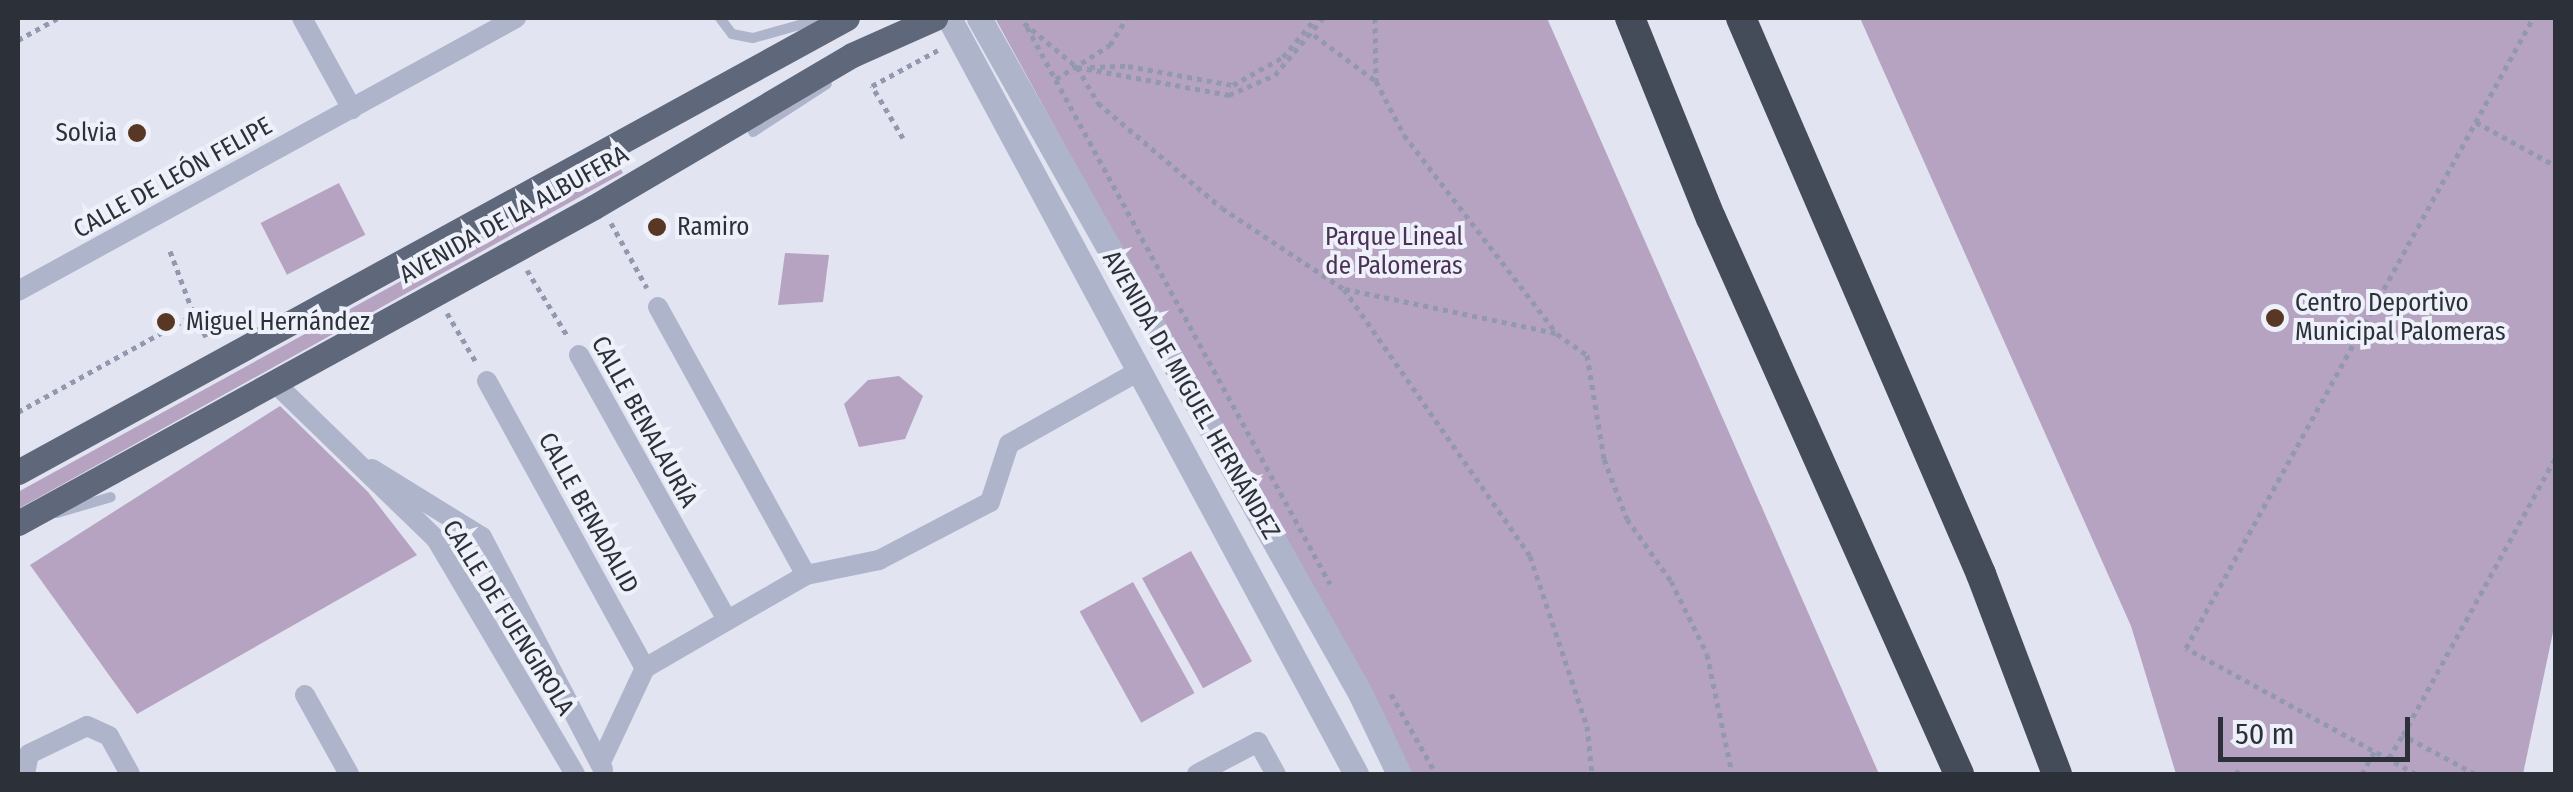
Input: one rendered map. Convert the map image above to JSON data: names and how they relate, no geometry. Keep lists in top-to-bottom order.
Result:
{
  "streets": {
    "main road": ["AVENIDA DE LA ALBUFERA"],
    "street": [
      "CALLE DE LEÓN FELIPE",
      "AVENIDA DE MIGUEL HERNÁNDEZ",
      "CALLE BENALAURÍA",
      "CALLE BENADALID",
      "CALLE DE FUENGIROLA"
    ]
  },
  "crossings": [
    ["AVENIDA DE LA ALBUFERA", "CALLE BENALAURÍA"],
    ["AVENIDA DE LA ALBUFERA", "CALLE DE FUENGIROLA"]
  ],
  "parks": ["Parque Lineal de Palomeras"],
  "places": [
    "Solvia",
    "Ramiro",
    "Centro Deportivo Municipal Palomeras",
    "Miguel Hernández"
  ],
  "scale_bar": "50 m"
}
